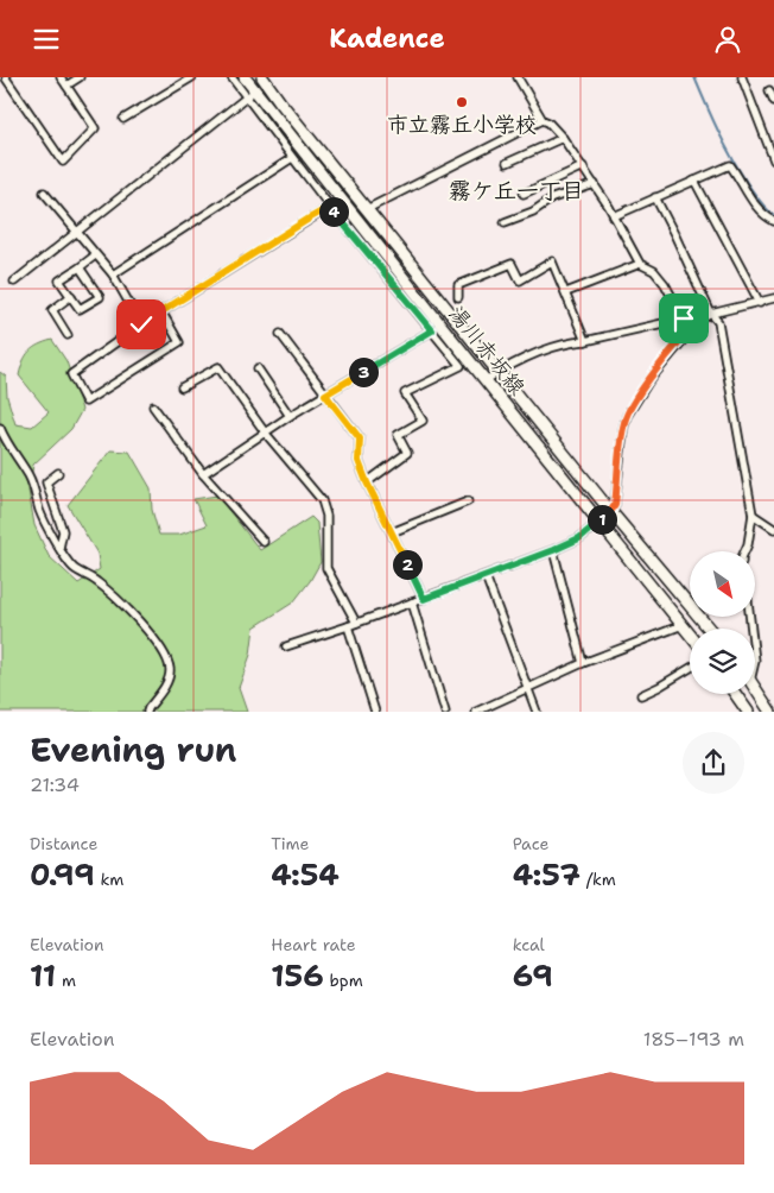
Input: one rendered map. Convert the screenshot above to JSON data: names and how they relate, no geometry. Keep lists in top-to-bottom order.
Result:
{
  "streets": {
    "main road": ["湯川赤坂線"]
  },
  "districts": ["霧ケ丘一丁目"],
  "places": ["市立霧丘小学校"],
  "north": "bottom right",
  "page": {
    "header": "Kadence",
    "pins": [
      "4",
      "3",
      "1",
      "2"
    ],
    "heading": ["Evening run", "21:34"],
    "stats": [
      ["Distance", "0.99 km"],
      ["Time", "4:54"],
      ["Pace", "4:57 /km"],
      ["Elevation", "11 m"],
      ["Heart rate", "156 bpm"],
      ["kcal", "69"]
    ],
    "chart": ["Elevation", "185–193 m"]
  }
}
